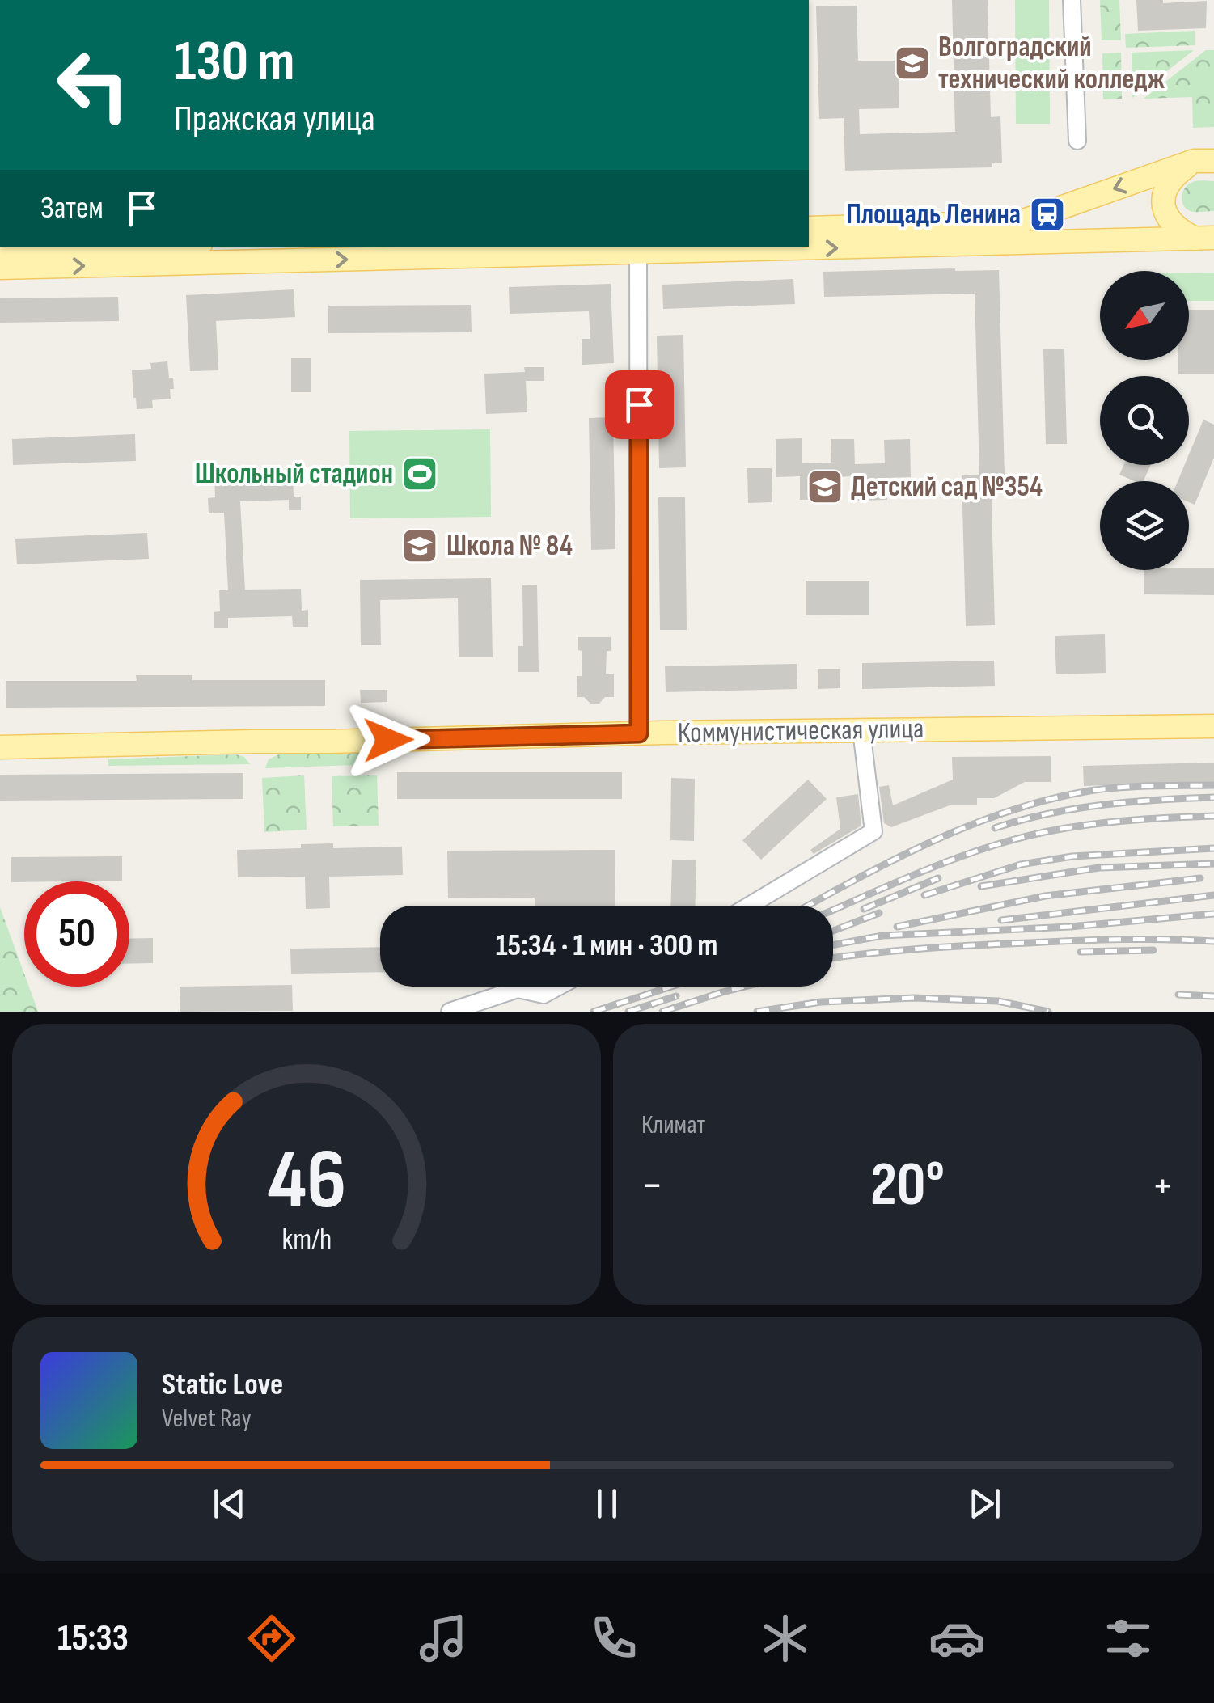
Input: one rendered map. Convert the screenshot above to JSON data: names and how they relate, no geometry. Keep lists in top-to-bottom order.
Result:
{
  "streets": {
    "main road": ["Коммунистическая улица"]
  },
  "places": {
    "school or university": ["Волгоградский технический колледж", "Детский сад №354", "Школа № 84"],
    "station": ["Площадь Ленина"],
    "sports": ["Школьный стадион"]
  },
  "north": "bottom left",
  "page": {
    "turn": ["130 m", "Пражская улица"],
    "then": "Затем",
    "limit": "50",
    "trip": "15:34 · 1 мин · 300 m",
    "tile": "Климат",
    "heat": ["−", "20°", "+"],
    "song": ["Static Love", "Velvet Ray"],
    "tabs": "15:33",
    "gauge": ["46", "km/h"]
  }
}
